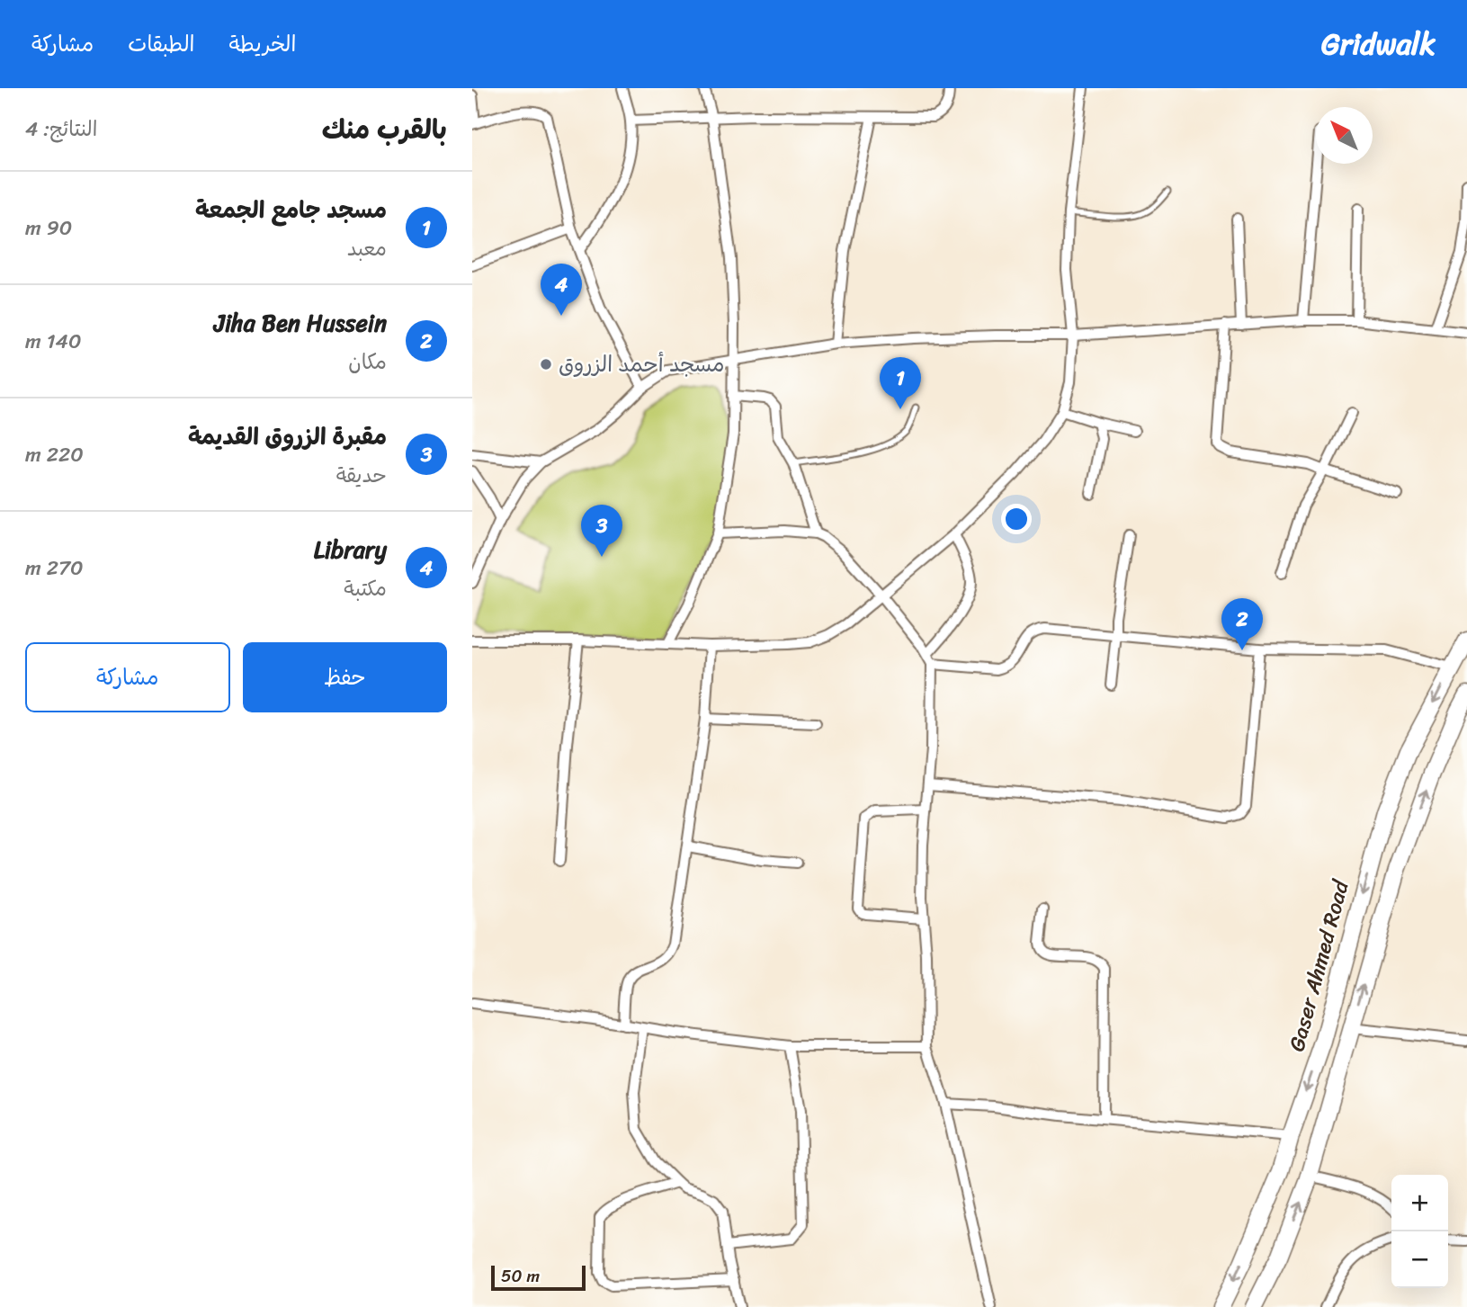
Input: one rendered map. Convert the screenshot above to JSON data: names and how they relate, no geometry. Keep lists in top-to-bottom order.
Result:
{
  "streets": {
    "main road": ["Gaser Ahmed Road"]
  },
  "places": ["مسجد أحمد الزروق"],
  "scale_bar": "50 m",
  "north": "top left",
  "page": {
    "header": "Gridwalk",
    "nav": ["الخريطة", "الطبقات", "مشاركة"],
    "heading": ["بالقرب منك", "النتائج: 4"],
    "list": [
      {
        "mark": "1",
        "name": "مسجد جامع الجمعة",
        "note": "معبد",
        "value": "90 m"
      },
      {
        "mark": "2",
        "name": "Jiha Ben Hussein",
        "note": "مكان",
        "value": "140 m"
      },
      {
        "mark": "3",
        "name": "مقبرة الزروق القديمة",
        "note": "حديقة",
        "value": "220 m"
      },
      {
        "mark": "4",
        "name": "Library",
        "note": "مكتبة",
        "value": "270 m"
      }
    ],
    "pins": [
      "4",
      "1",
      "3",
      "2"
    ],
    "buttons": ["حفظ", "مشاركة"],
    "map_buttons": ["+", "−"],
    "scale": "50 m"
  }
}
